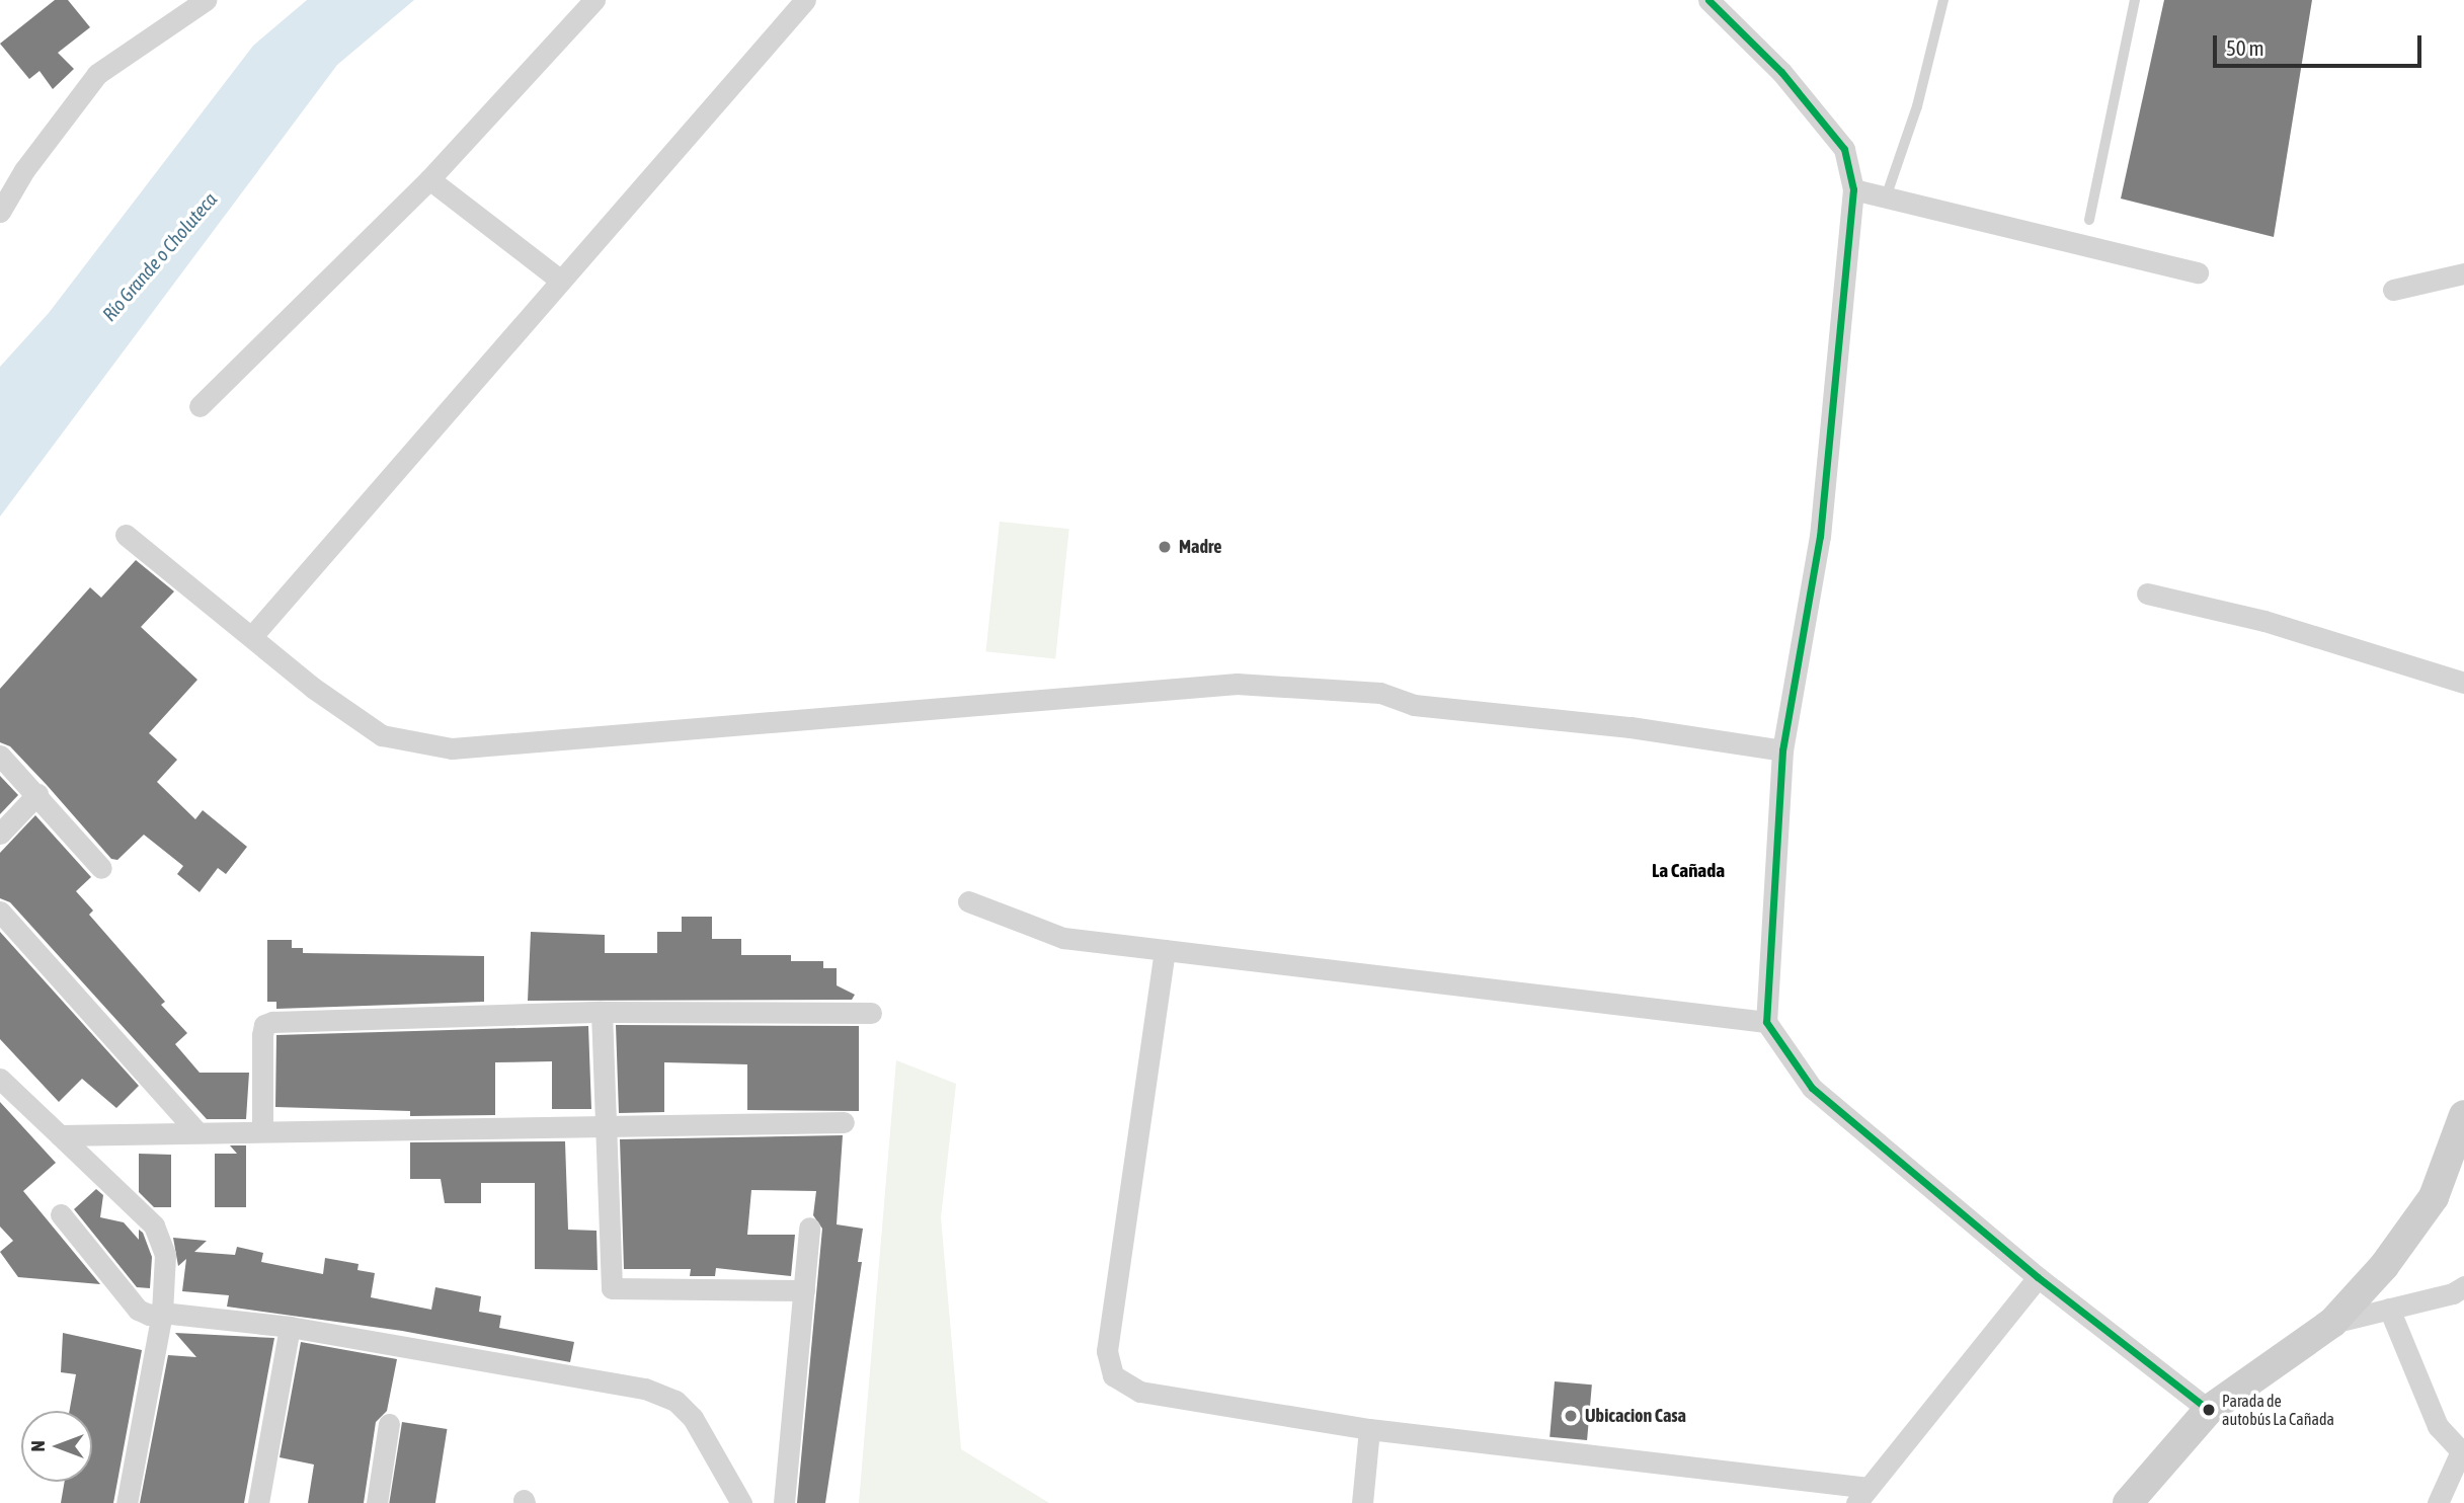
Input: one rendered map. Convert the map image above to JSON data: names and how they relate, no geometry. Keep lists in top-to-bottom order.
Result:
{
  "districts": ["La Cañada"],
  "water": ["Río Grande o Choluteca"],
  "places": ["Madre", "Parada de autobús La Cañada", "Ubicacion Casa"],
  "scale_bar": "50 m",
  "north": "left"
}
